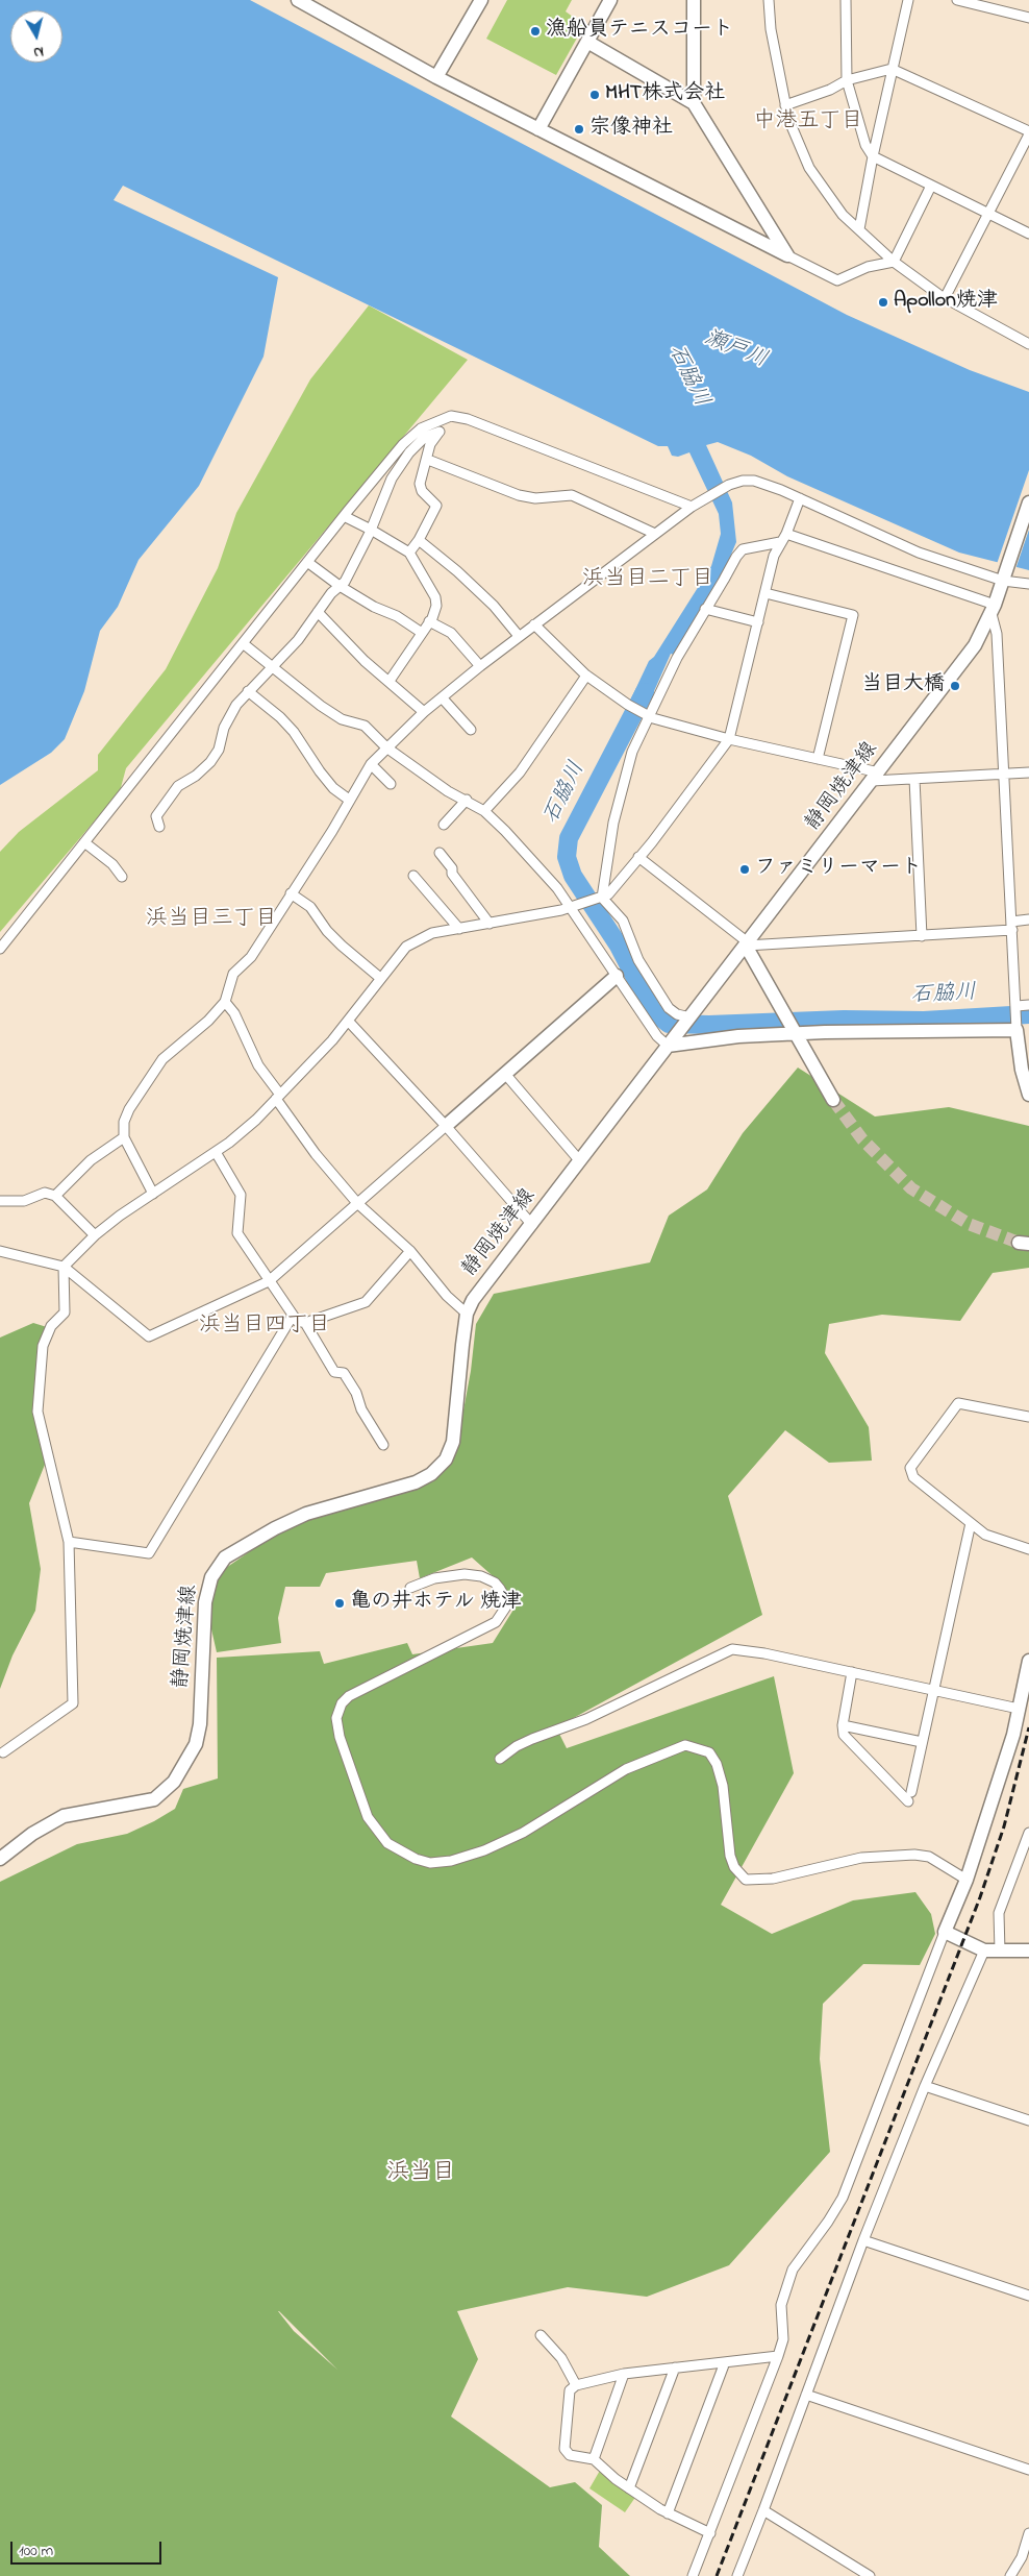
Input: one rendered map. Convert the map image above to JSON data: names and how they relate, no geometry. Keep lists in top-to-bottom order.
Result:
{
  "streets": {
    "street": ["静岡焼津線"]
  },
  "districts": [
    "中港五丁目",
    "浜当目二丁目",
    "浜当目三丁目",
    "浜当目四丁目",
    "浜当目"
  ],
  "water": ["瀬戸川", "石脇川"],
  "places": [
    "漁船員テニスコート",
    "MHT株式会社",
    "宗像神社",
    "Apollon焼津",
    "当目大橋",
    "ファミリーマート",
    "亀の井ホテル 焼津"
  ],
  "scale_bar": "100 m",
  "north": "bottom"
}
